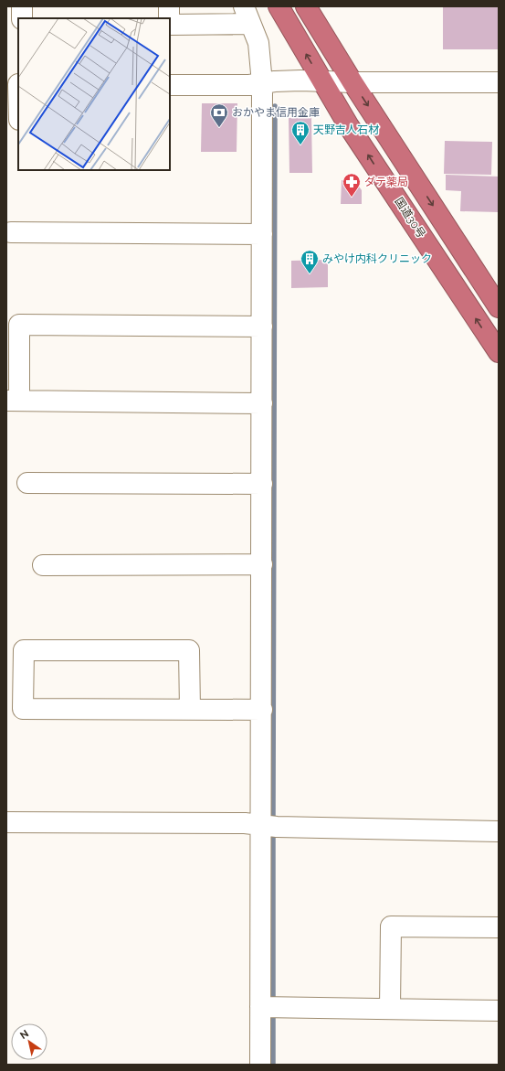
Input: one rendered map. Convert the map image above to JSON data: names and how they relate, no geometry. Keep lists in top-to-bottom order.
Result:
{
  "streets": {
    "highway": ["国道30号"]
  },
  "places": {
    "bank": ["おかやま信用金庫"],
    "building": ["天野吉人石材", "みやけ内科クリニック"],
    "pharmacy": ["ダテ薬局"]
  },
  "north": "top left"
}
